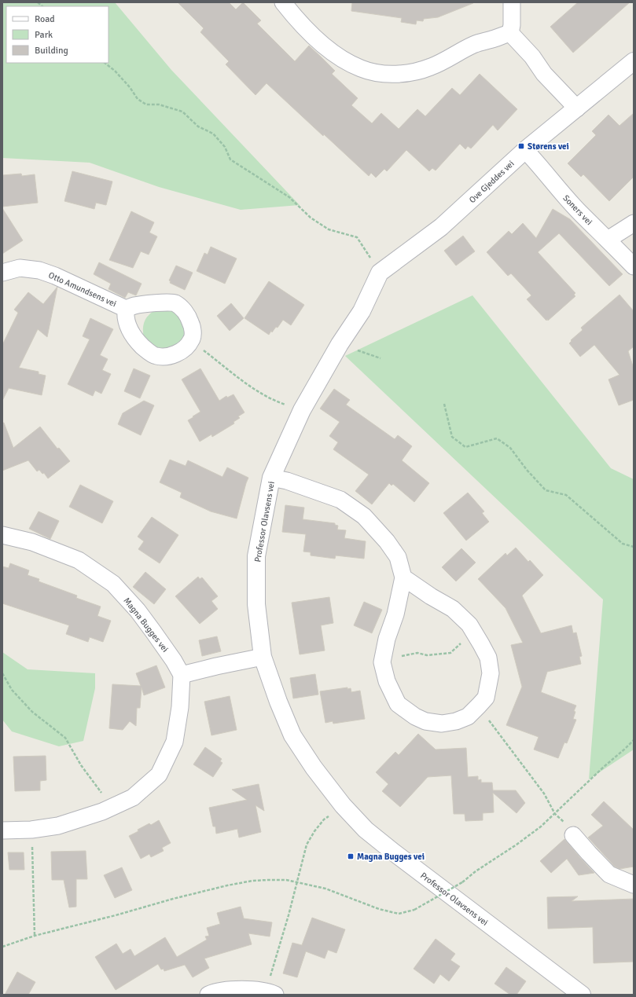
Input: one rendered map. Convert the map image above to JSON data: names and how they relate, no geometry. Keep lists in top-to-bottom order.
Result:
{
  "streets": {
    "street": [
      "Ove Gjeddes vei",
      "Soners vei",
      "Otto Amundsens vei",
      "Professor Olavsens vei",
      "Magna Bugges vei"
    ]
  },
  "crossings": [
    ["Ove Gjeddes vei", "Soners vei"],
    ["Ove Gjeddes vei", "Professor Olavsens vei"]
  ],
  "places": {
    "transit": ["Størens vei", "Magna Bugges vei"]
  },
  "legend": ["Road", "Park", "Building"]
}
